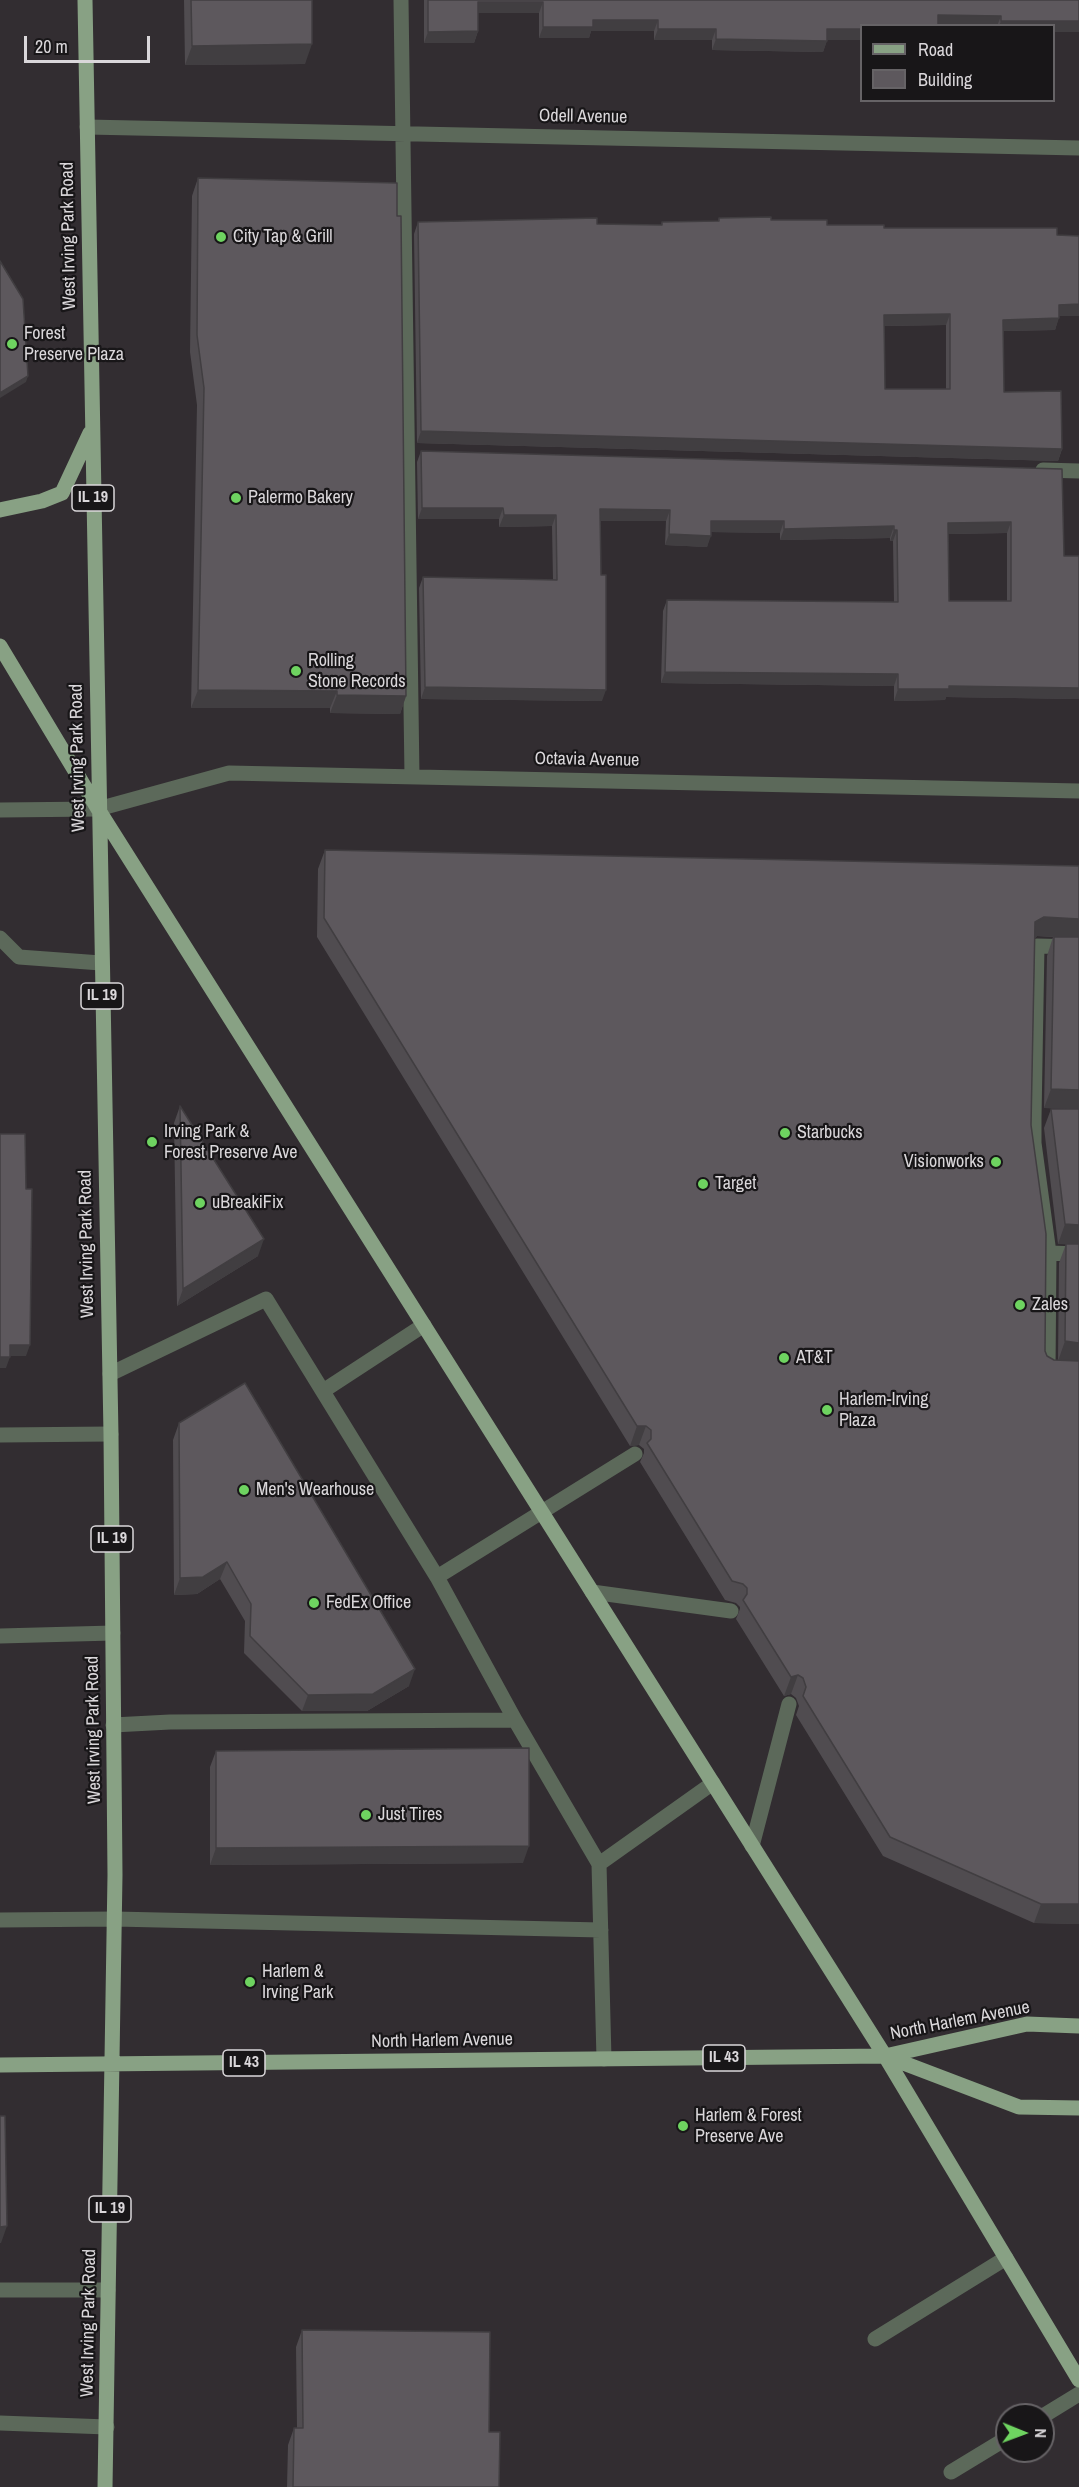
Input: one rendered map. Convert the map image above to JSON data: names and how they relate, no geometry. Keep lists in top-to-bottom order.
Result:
{
  "streets": {
    "main road": [
      "West Irving Park Road",
      "IL 19",
      "North Harlem Avenue",
      "IL 43"
    ],
    "street": ["Odell Avenue", "Octavia Avenue"]
  },
  "crossings": [
    ["Odell Avenue", "West Irving Park Road"],
    ["West Irving Park Road", "Octavia Avenue"],
    ["West Irving Park Road", "North Harlem Avenue"]
  ],
  "places": [
    "City Tap & Grill",
    "Forest Preserve Plaza",
    "Palermo Bakery",
    "Rolling Stone Records",
    "Starbucks",
    "Irving Park & Forest Preserve Ave",
    "Visionworks",
    "Target",
    "uBreakiFix",
    "Zales",
    "AT&T",
    "Harlem-Irving Plaza",
    "Men's Wearhouse",
    "FedEx Office",
    "Just Tires",
    "Harlem & Irving Park",
    "Harlem & Forest Preserve Ave"
  ],
  "legend": ["Road", "Building"],
  "scale_bar": "20 m",
  "north": "right"
}
